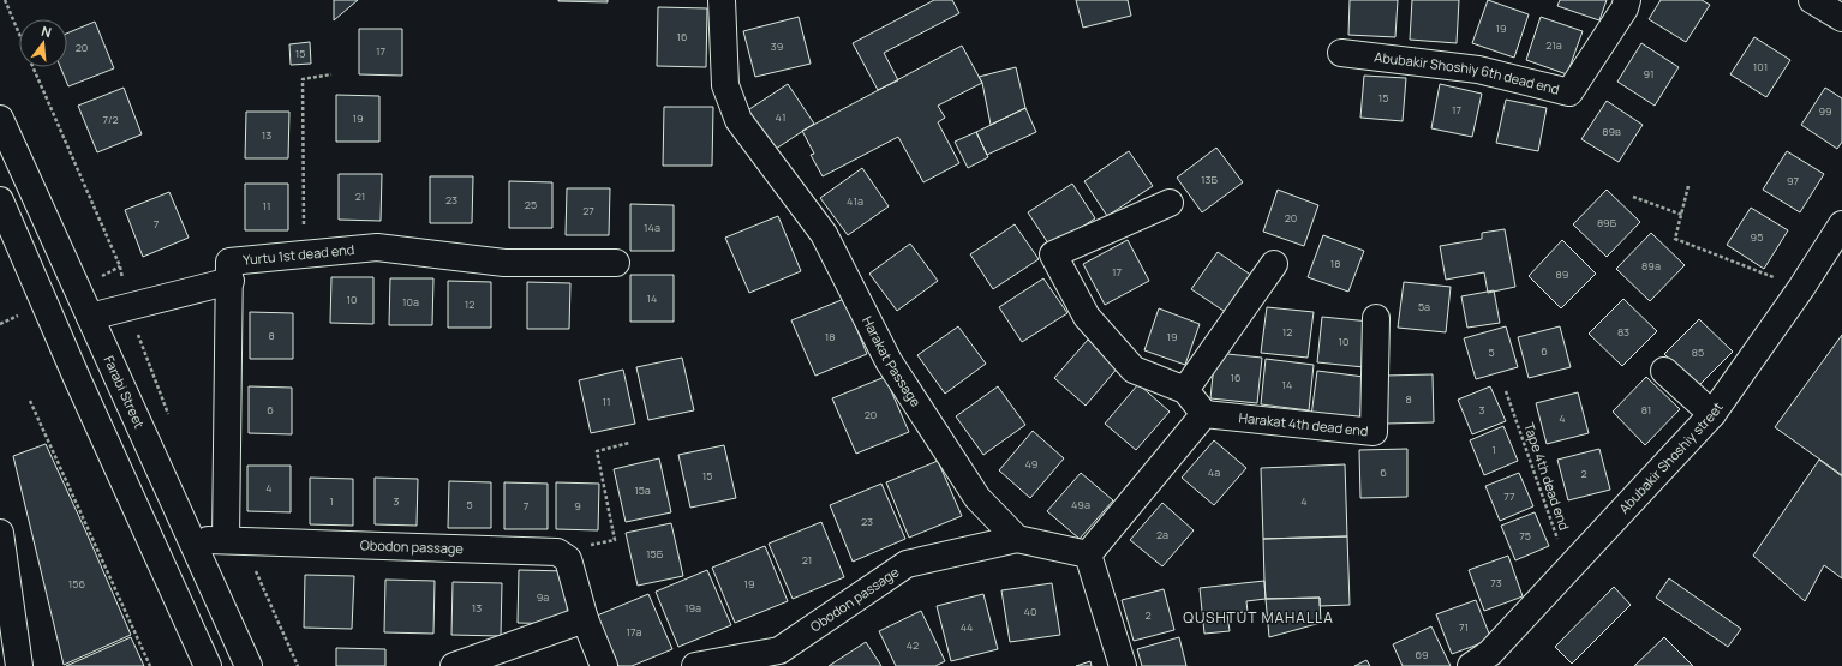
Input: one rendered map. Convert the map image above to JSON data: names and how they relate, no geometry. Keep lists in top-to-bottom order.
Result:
{
  "streets": {
    "street": [
      "Abubakir Shoshiy 6th dead end",
      "Yurtu 1st dead end",
      "Harakat Passage",
      "Farabi Street",
      "Harakat 4th dead end",
      "Abubakir Shoshiy street",
      "Obodon passage"
    ],
    "path": ["Tape 4th dead end"]
  },
  "crossings": [
    ["Yurtu 1st dead end", "Obodon passage"],
    ["Harakat Passage", "Obodon passage"],
    ["Farabi Street", "Obodon passage"],
    ["Abubakir Shoshiy street", "Tape 4th dead end"]
  ],
  "districts": ["QUSHTUT MAHALLA"],
  "house_numbers": [
    "19",
    "16",
    "21a",
    "39",
    "20",
    "17",
    "15",
    "101",
    "91",
    "15",
    "17",
    "99",
    "41",
    "19",
    "7/2",
    "89в",
    "13",
    "13Б",
    "97",
    "21",
    "23",
    "41a",
    "25",
    "11",
    "27",
    "20",
    "89Б",
    "7",
    "14a",
    "95",
    "18",
    "89a",
    "17",
    "89",
    "14",
    "10",
    "10a",
    "12",
    "5а",
    "12",
    "83",
    "8",
    "18",
    "19",
    "10",
    "6",
    "5",
    "85",
    "16",
    "14",
    "8",
    "11",
    "6",
    "3",
    "81",
    "20",
    "4",
    "1",
    "49",
    "4а",
    "6",
    "2",
    "15",
    "4",
    "15a",
    "77",
    "1",
    "3",
    "4",
    "5",
    "49а",
    "7",
    "9",
    "23",
    "2а",
    "75",
    "15Б",
    "21",
    "73",
    "156",
    "19",
    "9a",
    "13",
    "19a",
    "40",
    "2",
    "44",
    "71",
    "17a",
    "42",
    "69"
  ],
  "north": "top"
}
